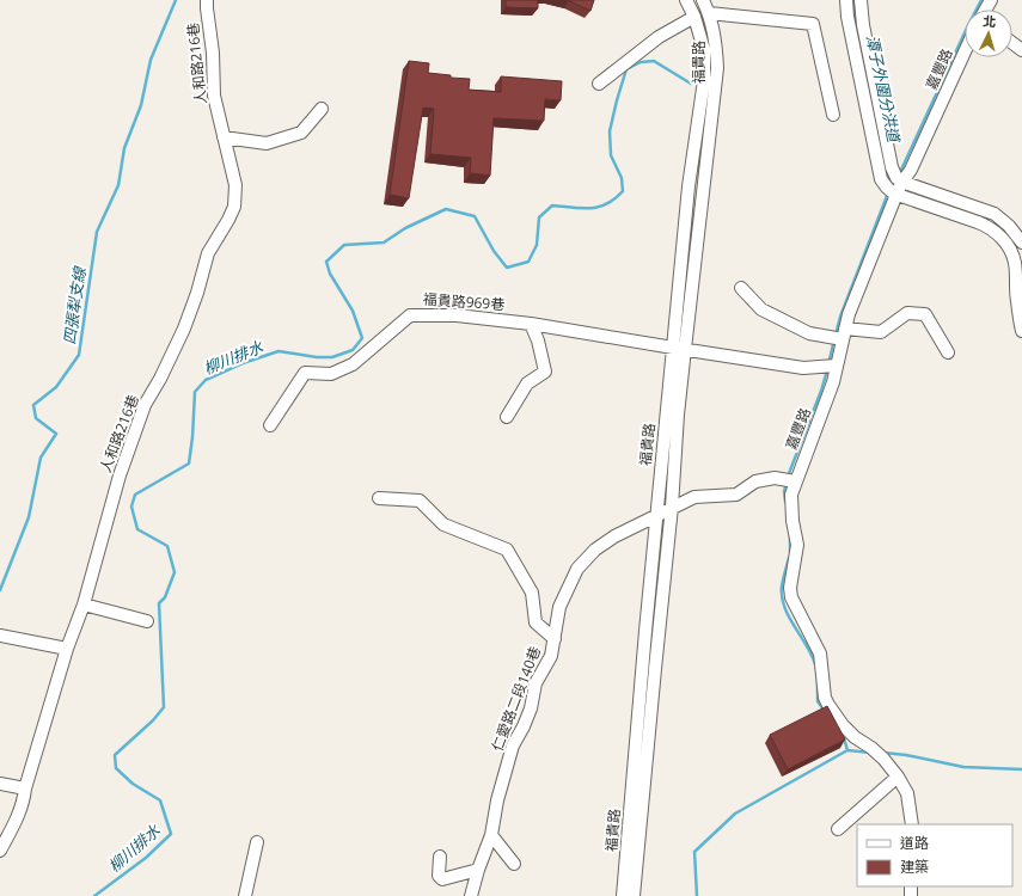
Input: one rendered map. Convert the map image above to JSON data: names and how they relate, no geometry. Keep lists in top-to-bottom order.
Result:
{
  "streets": {
    "street": [
      "福貴路",
      "人和路216巷",
      "嘉豐路",
      "福貴路969巷",
      "仁愛路二段140巷"
    ]
  },
  "crossings": [
    ["福貴路", "福貴路969巷"],
    ["福貴路", "仁愛路二段140巷"],
    ["嘉豐路", "福貴路969巷"],
    ["嘉豐路", "仁愛路二段140巷"]
  ],
  "water": ["潭子外圍分洪道", "四張犁支線", "柳川排水"],
  "legend": ["道路", "建築"],
  "north": "top"
}
